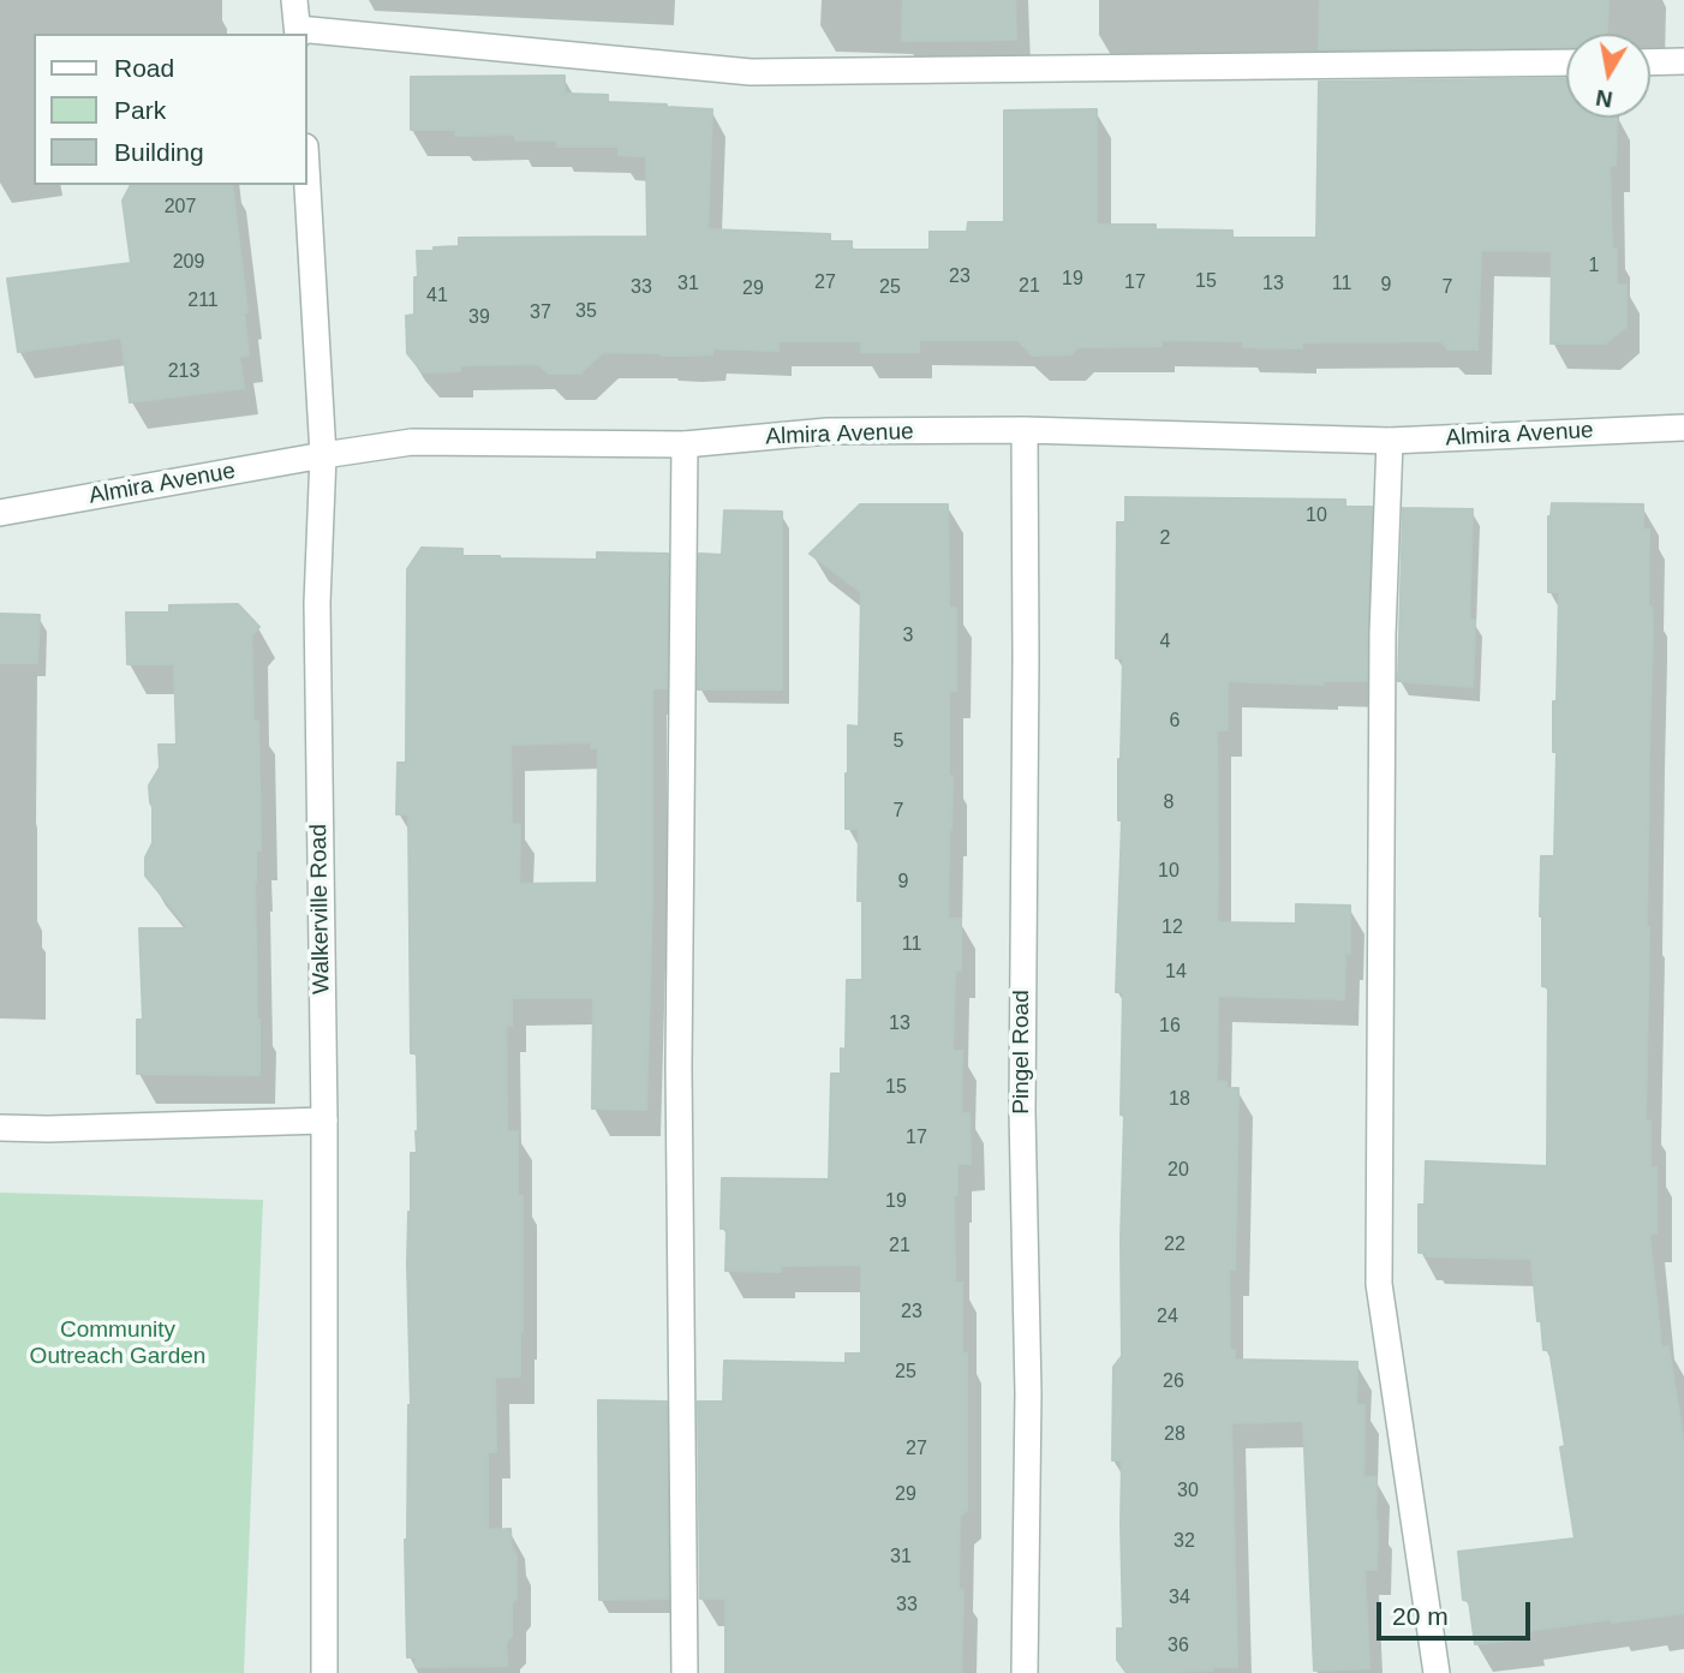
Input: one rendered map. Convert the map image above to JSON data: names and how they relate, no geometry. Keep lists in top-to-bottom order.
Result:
{
  "streets": {
    "street": ["Almira Avenue", "Walkerville Road", "Pingel Road"]
  },
  "crossings": [
    ["Almira Avenue", "Walkerville Road"],
    ["Almira Avenue", "Pingel Road"]
  ],
  "parks": ["Community Outreach Garden"],
  "house_numbers": [
    "207",
    "209",
    "1",
    "23",
    "19",
    "15",
    "27",
    "17",
    "31",
    "13",
    "11",
    "9",
    "21",
    "33",
    "25",
    "7",
    "29",
    "41",
    "211",
    "35",
    "37",
    "39",
    "213",
    "10",
    "2",
    "3",
    "4",
    "6",
    "5",
    "8",
    "7",
    "10",
    "9",
    "12",
    "11",
    "14",
    "13",
    "16",
    "15",
    "18",
    "17",
    "20",
    "19",
    "22",
    "21",
    "23",
    "24",
    "25",
    "26",
    "28",
    "27",
    "30",
    "29",
    "32",
    "31",
    "34",
    "33",
    "36"
  ],
  "legend": ["Road", "Park", "Building"],
  "scale_bar": "20 m",
  "north": "bottom"
}
